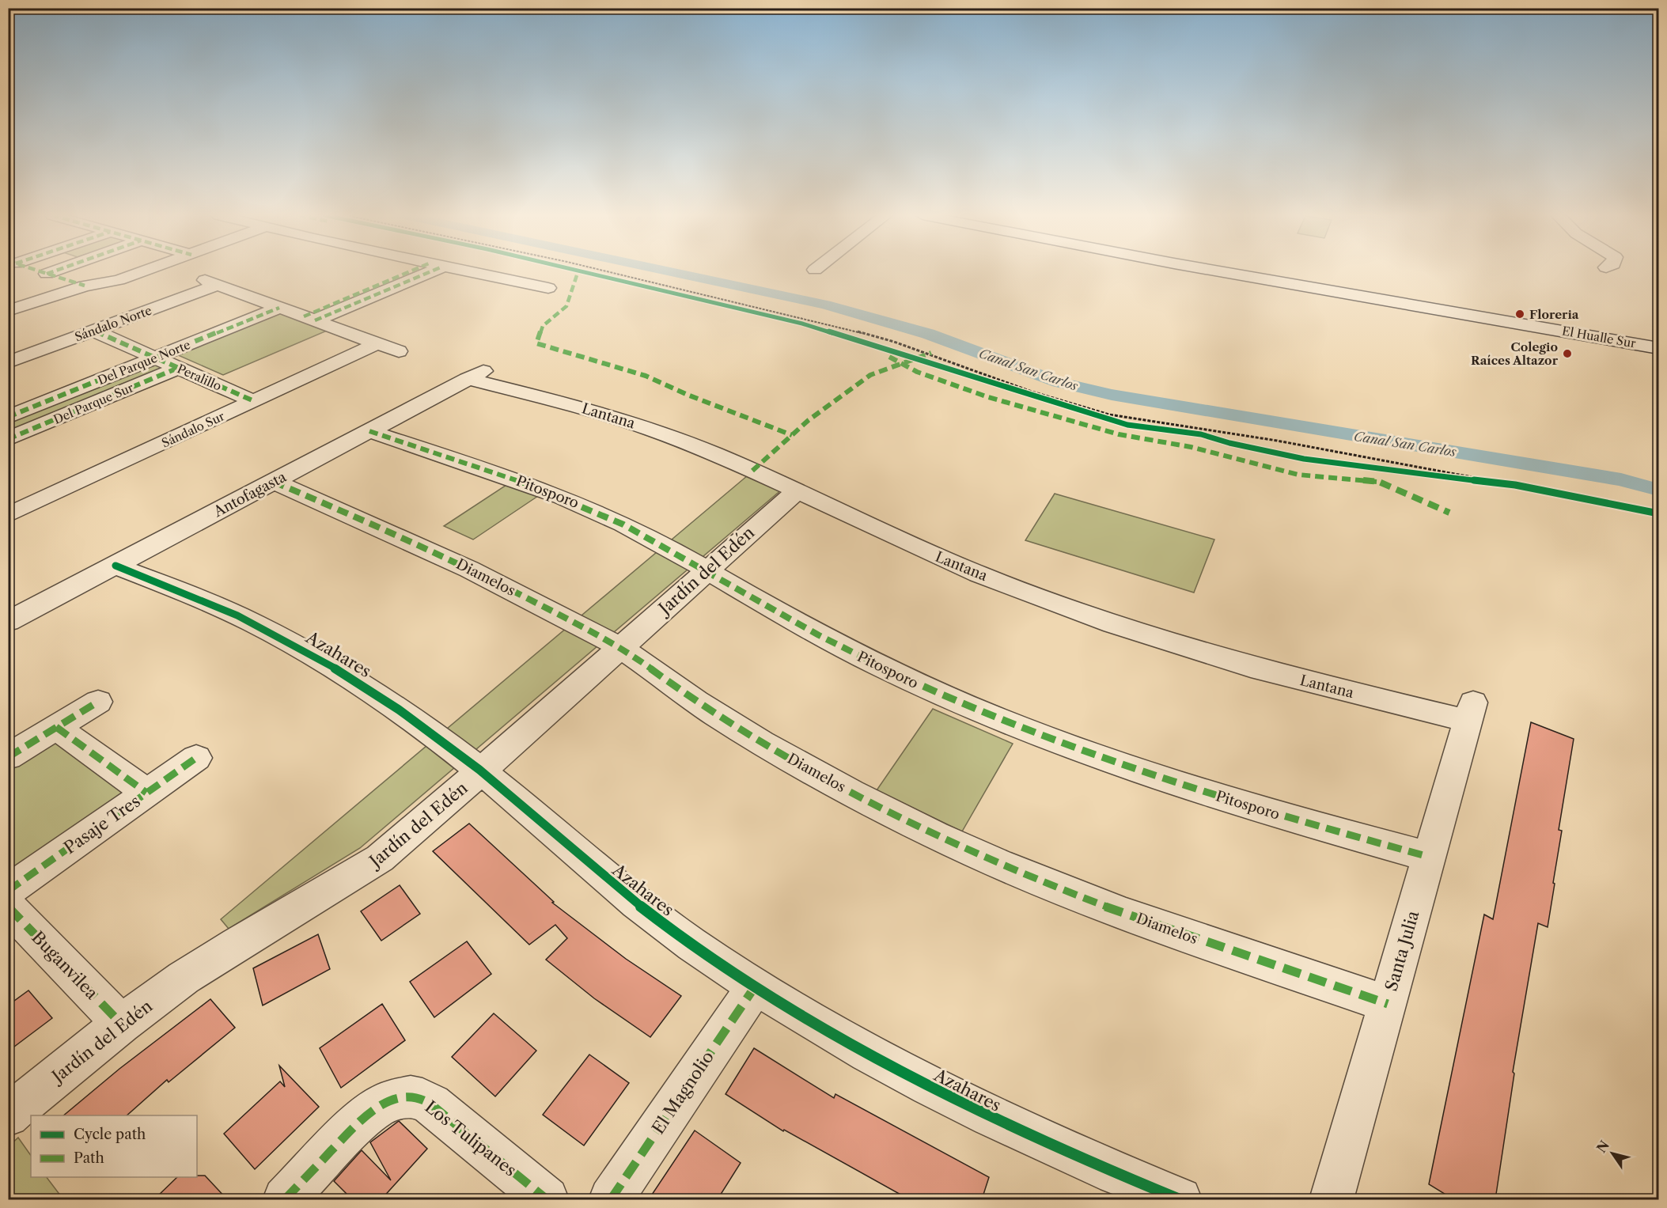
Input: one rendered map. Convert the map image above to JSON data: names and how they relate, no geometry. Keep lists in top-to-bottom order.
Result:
{
  "streets": {
    "street": [
      "Sándalo Norte",
      "El Hualle Sur",
      "Del Parque Norte",
      "Peralillo",
      "Del Parque Sur",
      "Lantana",
      "Sándalo Sur",
      "Pitosporo",
      "Antofagasta",
      "Jardín del Edén",
      "Diamelos",
      "Azahares",
      "Pasaje Tres",
      "Santa Julia",
      "Buganvilea",
      "El Magnolio",
      "Los Tulipanes"
    ]
  },
  "crossings": [
    ["Sándalo Norte", "Del Parque Norte"],
    ["Sándalo Norte", "Peralillo"],
    ["Del Parque Norte", "Peralillo"],
    ["Peralillo", "Del Parque Sur"],
    ["Peralillo", "Sándalo Sur"],
    ["Lantana", "Antofagasta"],
    ["Lantana", "Jardín del Edén"],
    ["Lantana", "Santa Julia"],
    ["Pitosporo", "Antofagasta"],
    ["Pitosporo", "Jardín del Edén"],
    ["Pitosporo", "Santa Julia"],
    ["Antofagasta", "Diamelos"],
    ["Antofagasta", "Azahares"],
    ["Jardín del Edén", "Diamelos"],
    ["Jardín del Edén", "Azahares"],
    ["Jardín del Edén", "Buganvilea"],
    ["Diamelos", "Santa Julia"],
    ["Azahares", "El Magnolio"]
  ],
  "water": ["Canal San Carlos"],
  "places": ["Floreria", "Colegio Raíces Altazor"],
  "legend": ["Cycle path", "Path"],
  "north": "top left"
}
